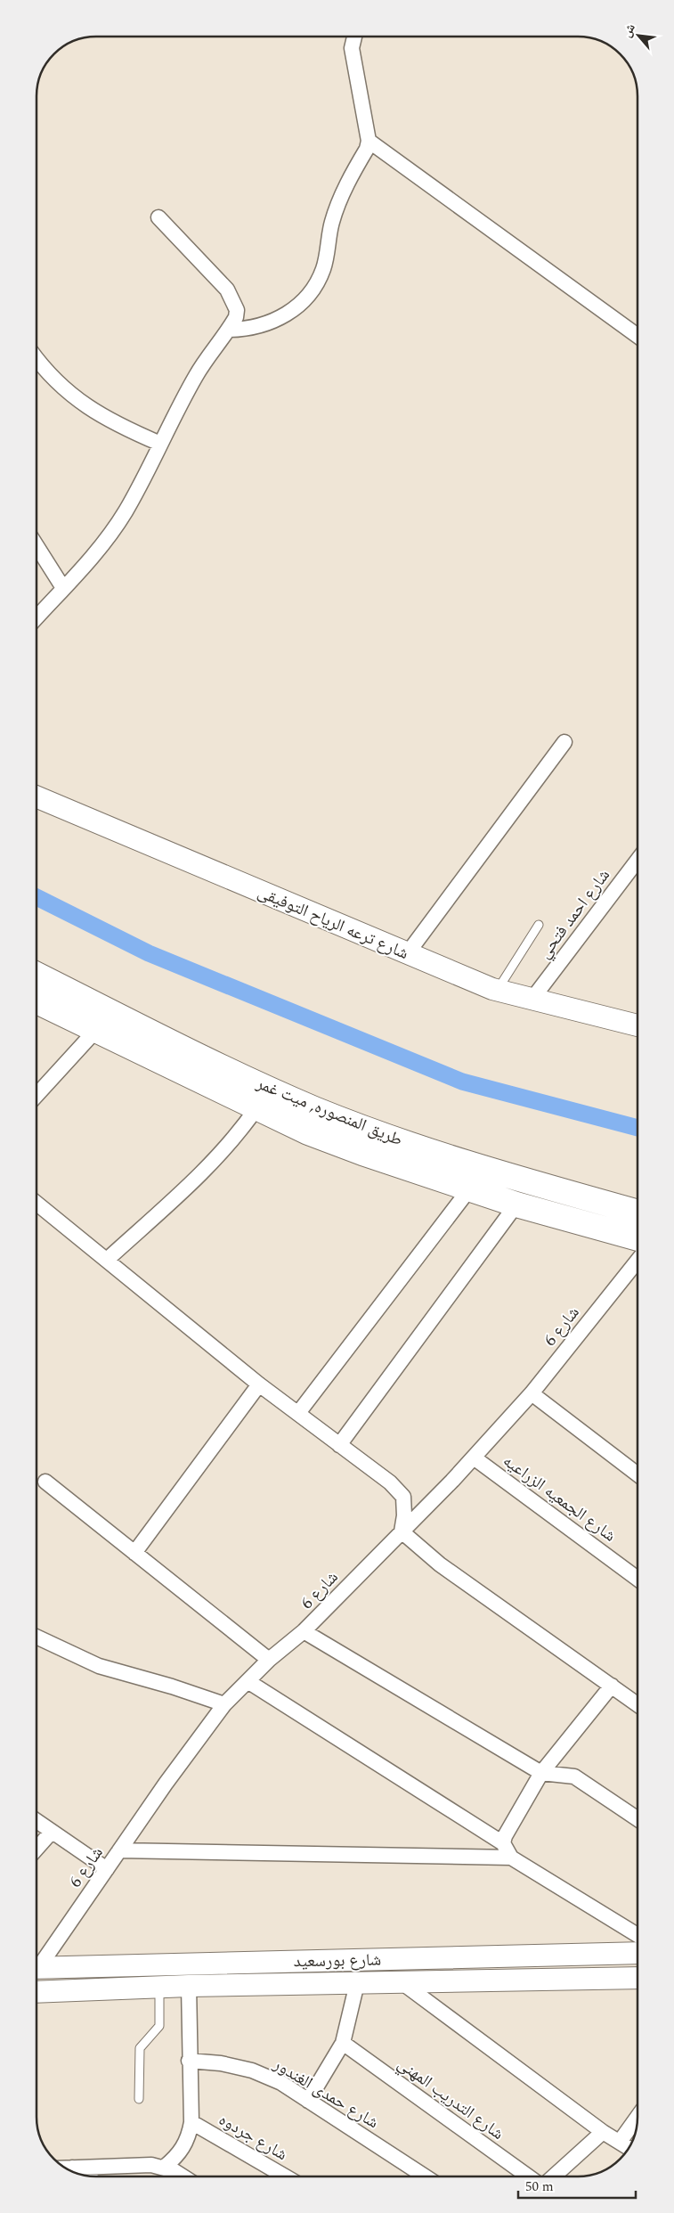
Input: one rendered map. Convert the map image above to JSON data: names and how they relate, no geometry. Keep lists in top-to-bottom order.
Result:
{
  "streets": {
    "highway": ["طريق المنصوره, ميت غمر"],
    "street": [
      "شارع احمد فتحي",
      "شارع ترعه الرياح التوفيقى",
      "شارع 6",
      "شارع الجمعيه الزراعيه",
      "شارع بورسعيد",
      "شارع حمدى الغندور",
      "شارع التدريب المهني",
      "شارع جردوه"
    ]
  },
  "crossings": [
    ["شارع احمد فتحي", "شارع ترعه الرياح التوفيقى"],
    ["شارع 6", "شارع الجمعيه الزراعيه"]
  ],
  "scale_bar": "50 m",
  "north": "top left"
}
